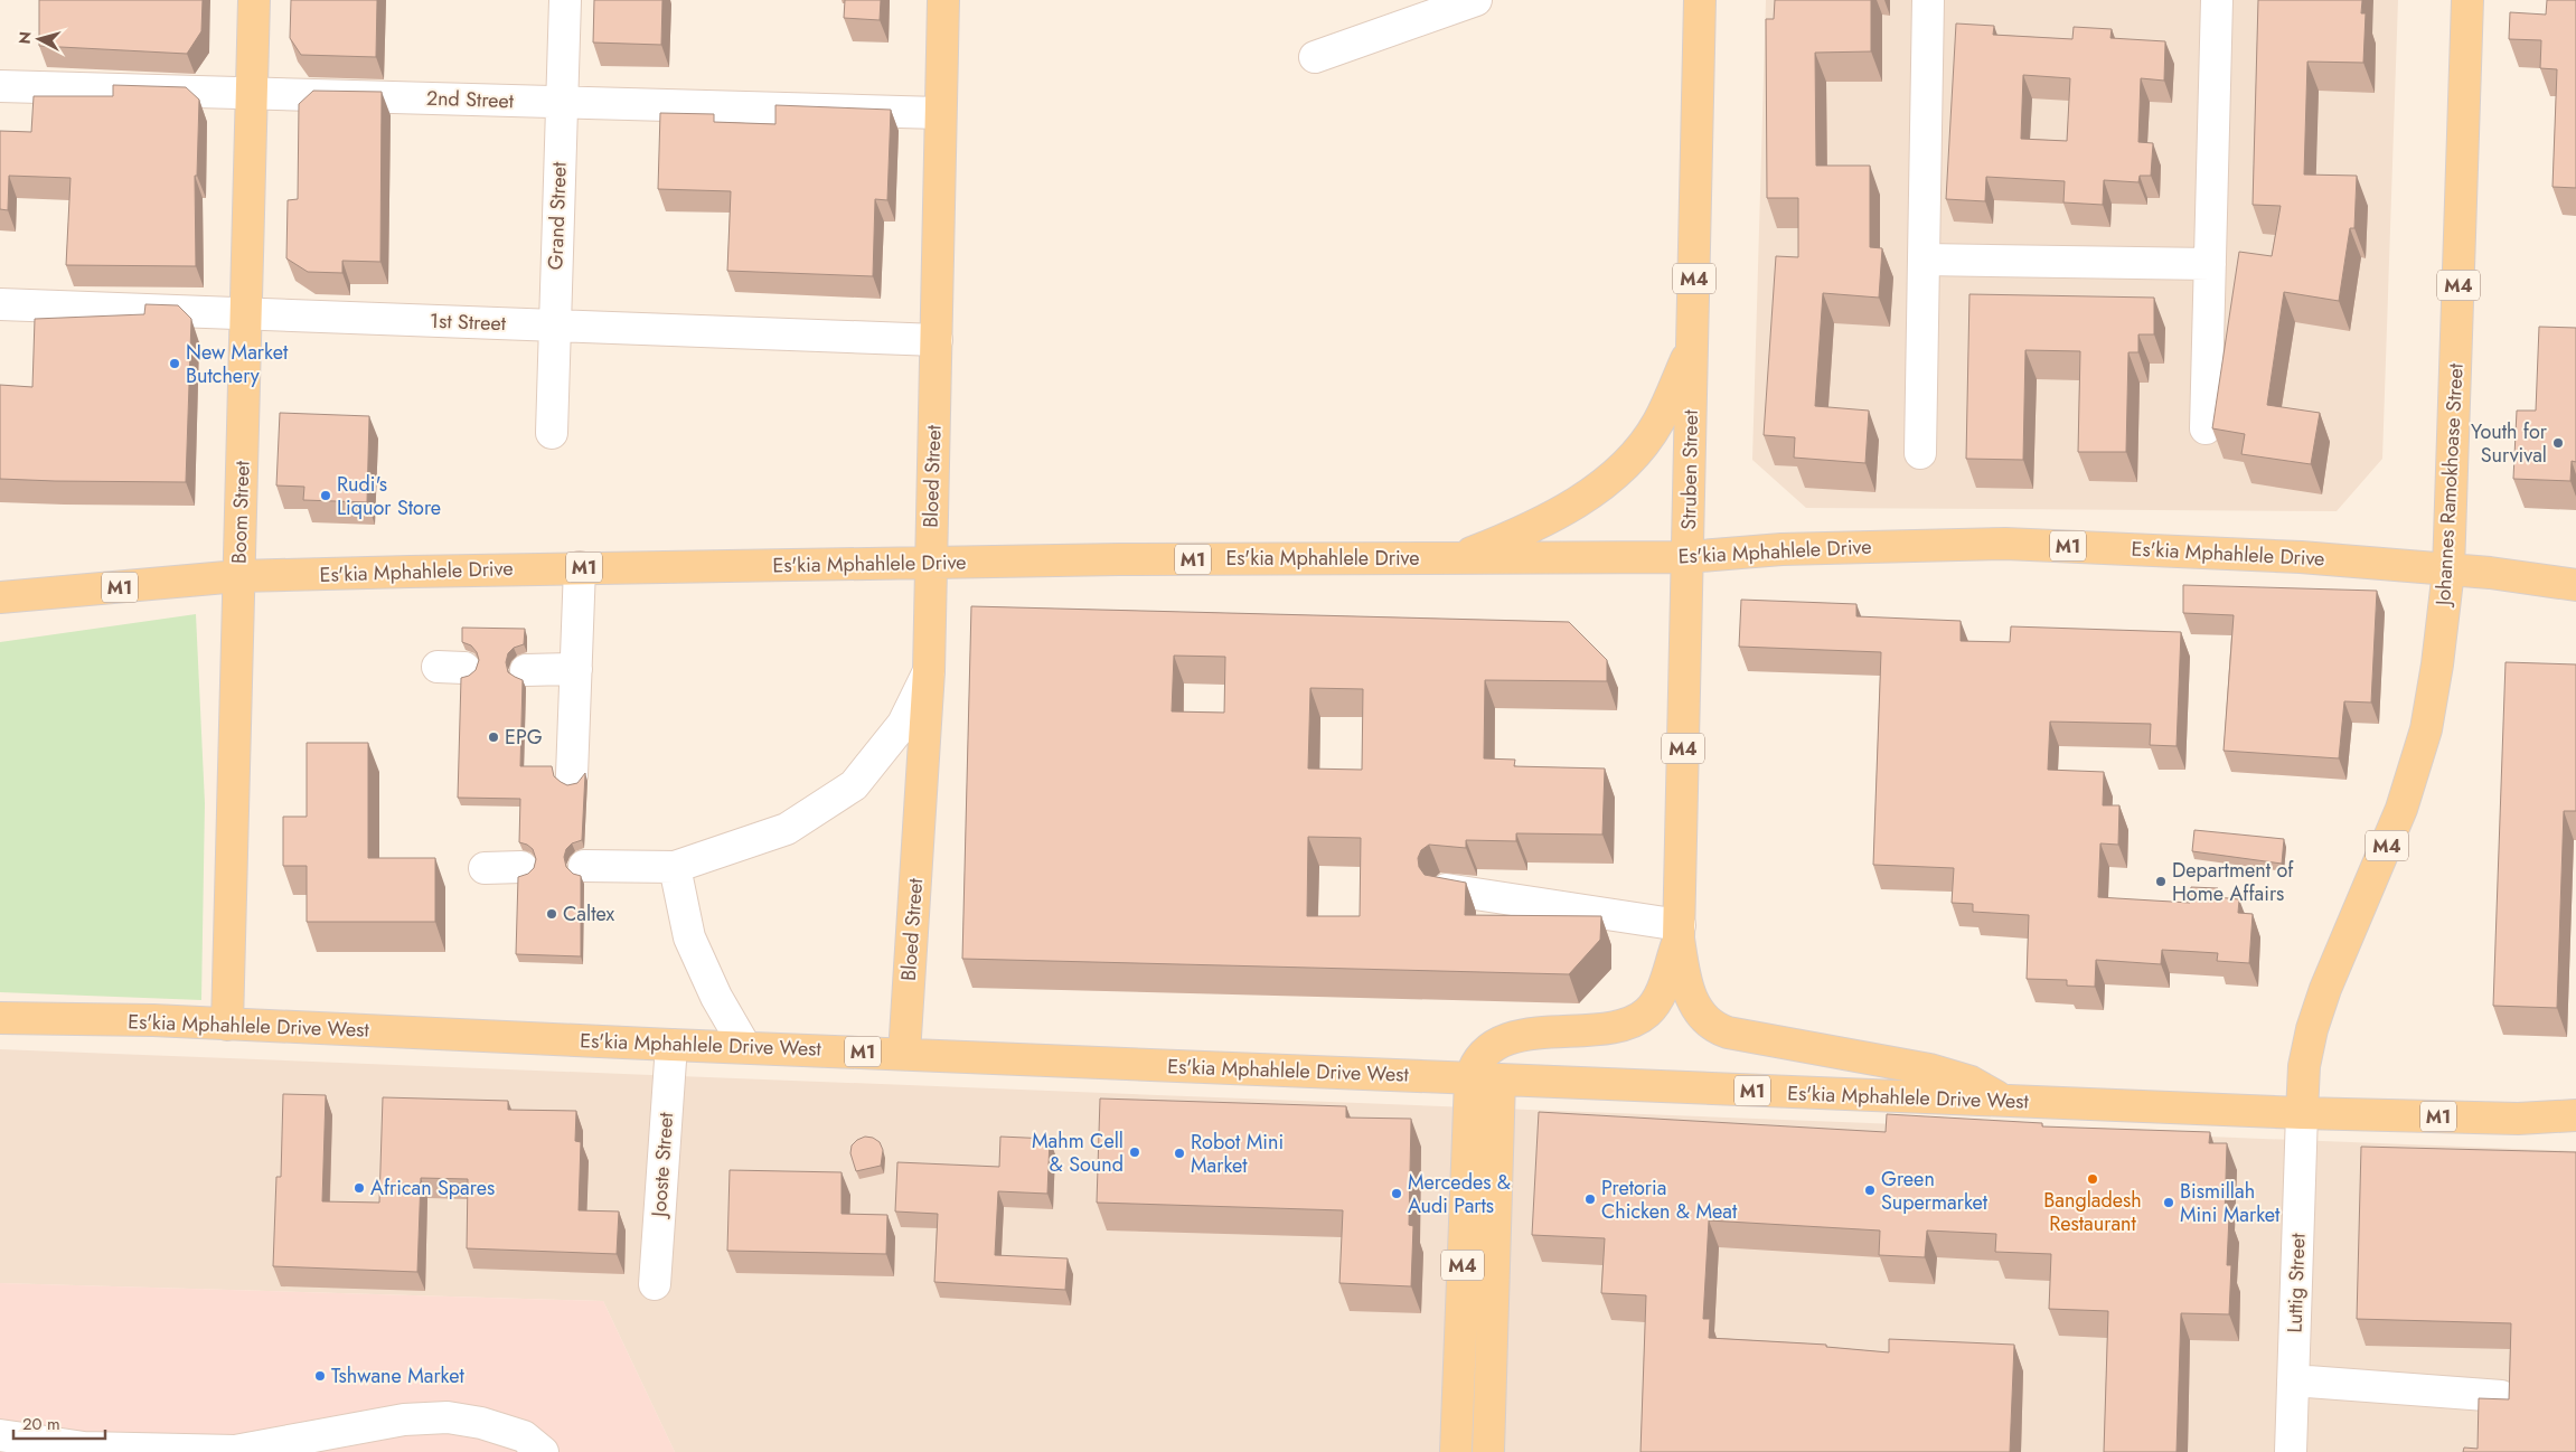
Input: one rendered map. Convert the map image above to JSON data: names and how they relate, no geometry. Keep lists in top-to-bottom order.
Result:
{
  "streets": {
    "main road": [
      "M4",
      "Struben Street",
      "Bloed Street",
      "Johannes Ramokhoase Street",
      "Boom Street",
      "M1",
      "Es'kia Mphahlele Drive",
      "Es'kia Mphahlele Drive West"
    ],
    "street": [
      "2nd Street",
      "Grand Street",
      "1st Street",
      "Jooste Street",
      "Luttig Street"
    ]
  },
  "crossings": [
    ["2nd Street", "Grand Street"],
    ["2nd Street", "Bloed Street"],
    ["2nd Street", "Boom Street"],
    ["Grand Street", "1st Street"],
    ["M4", "Es'kia Mphahlele Drive West"],
    ["1st Street", "Bloed Street"],
    ["1st Street", "Boom Street"],
    ["Struben Street", "Es'kia Mphahlele Drive"],
    ["Bloed Street", "Es'kia Mphahlele Drive"],
    ["Bloed Street", "Es'kia Mphahlele Drive West"],
    ["Johannes Ramokhoase Street", "Es'kia Mphahlele Drive"],
    ["Johannes Ramokhoase Street", "Es'kia Mphahlele Drive West"],
    ["Johannes Ramokhoase Street", "Luttig Street"],
    ["Boom Street", "Es'kia Mphahlele Drive"],
    ["Boom Street", "Es'kia Mphahlele Drive West"],
    ["Es'kia Mphahlele Drive West", "Jooste Street"],
    ["Es'kia Mphahlele Drive West", "Luttig Street"]
  ],
  "places": [
    "New Market Butchery",
    "Youth for Survival",
    "Rudi's Liquor Store",
    "EPG",
    "Department of Home Affairs",
    "Caltex",
    "Mahm Cell & Sound",
    "Robot Mini Market",
    "Bangladesh Restaurant",
    "African Spares",
    "Green Supermarket",
    "Mercedes & Audi Parts",
    "Pretoria Chicken & Meat",
    "Bismillah Mini Market",
    "Tshwane Market"
  ],
  "scale_bar": "20 m",
  "north": "left"
}
